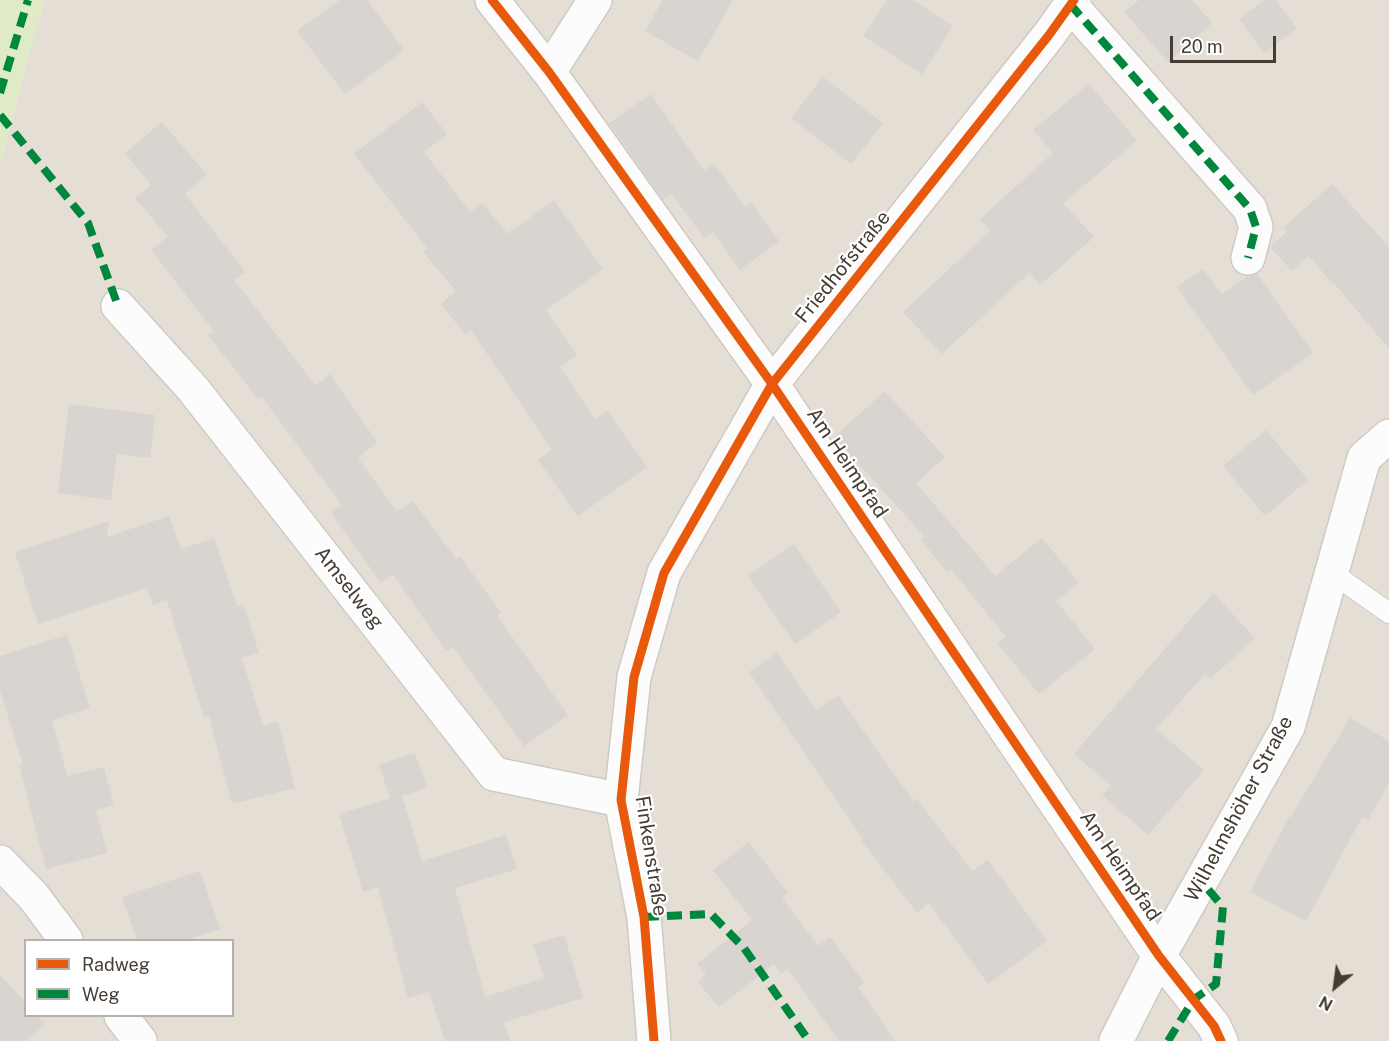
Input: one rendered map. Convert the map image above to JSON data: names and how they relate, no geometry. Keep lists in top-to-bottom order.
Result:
{
  "streets": {
    "street": [
      "Friedhofstraße",
      "Am Heimpfad",
      "Amselweg",
      "Wilhelmshöher Straße",
      "Finkenstraße"
    ]
  },
  "crossings": [
    ["Friedhofstraße", "Am Heimpfad"],
    ["Friedhofstraße", "Finkenstraße"],
    ["Am Heimpfad", "Wilhelmshöher Straße"],
    ["Amselweg", "Finkenstraße"]
  ],
  "legend": ["Radweg", "Weg"],
  "scale_bar": "20 m",
  "north": "bottom left"
}
